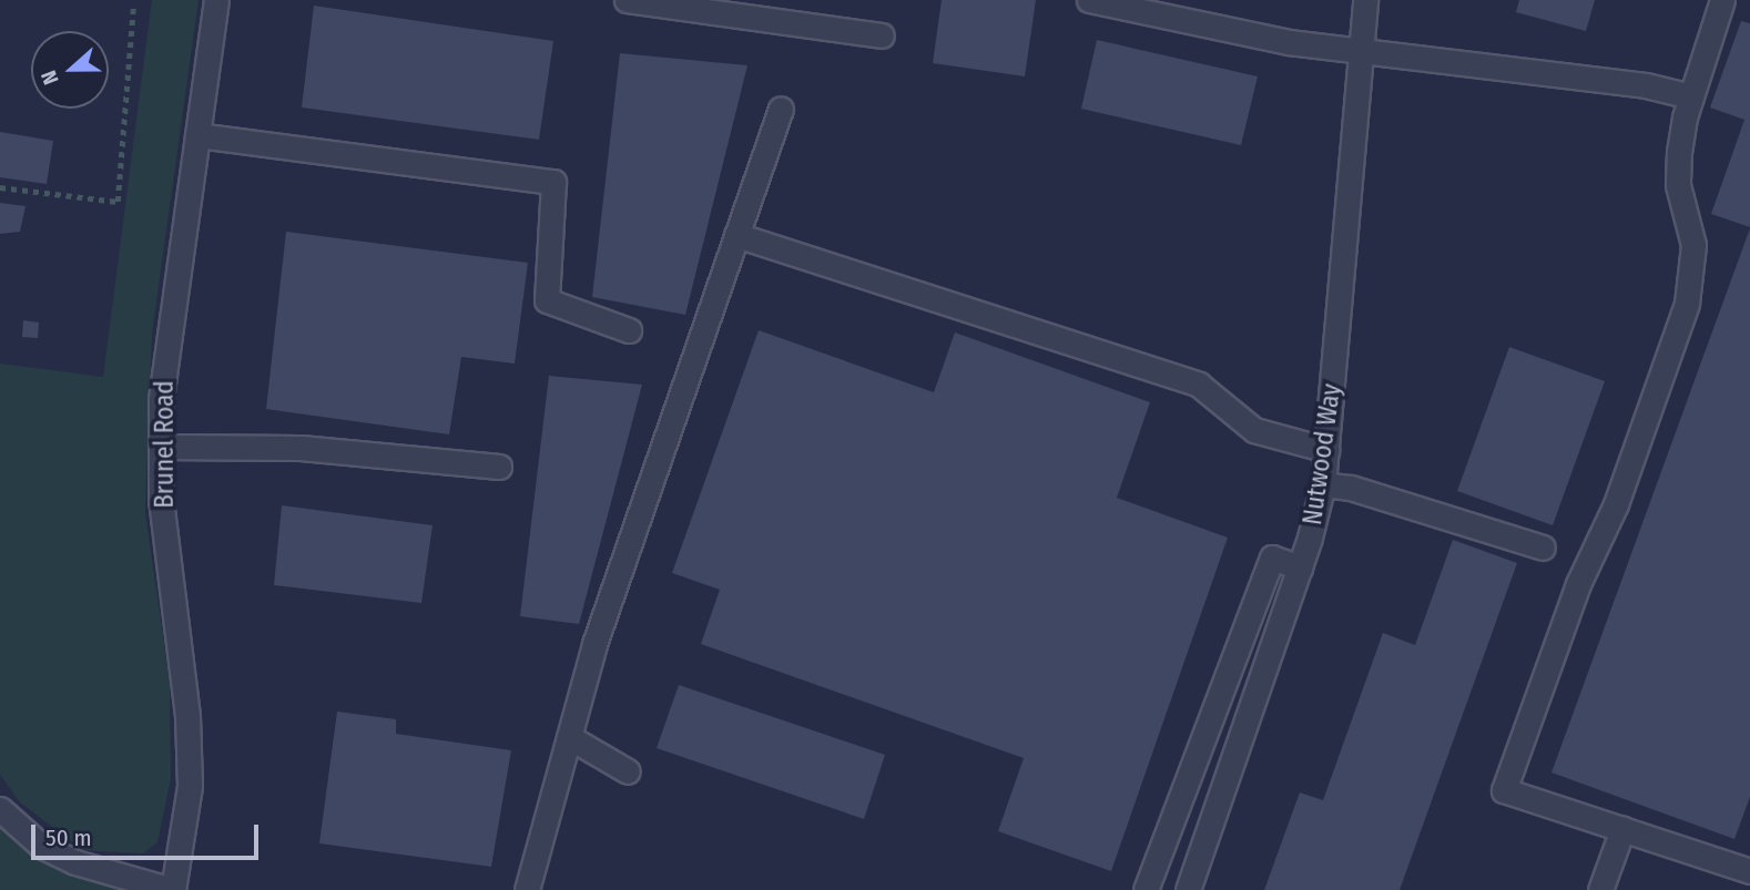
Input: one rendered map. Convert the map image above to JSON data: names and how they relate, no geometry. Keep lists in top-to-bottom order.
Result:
{
  "streets": {
    "lane": ["Brunel Road", "Nutwood Way"]
  },
  "scale_bar": "50 m",
  "north": "left"
}
